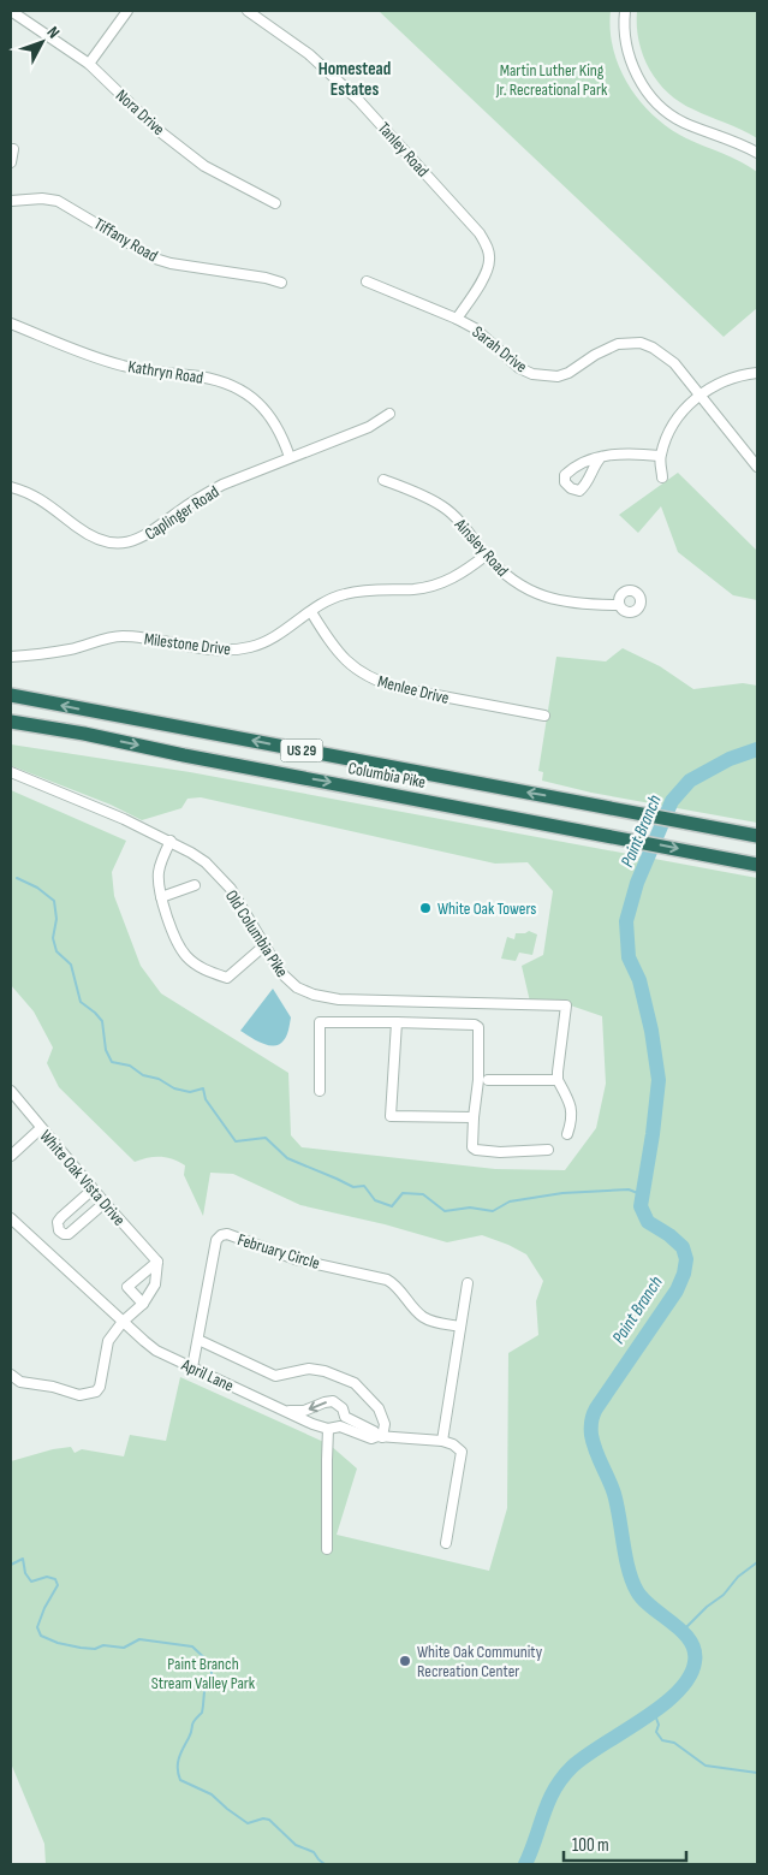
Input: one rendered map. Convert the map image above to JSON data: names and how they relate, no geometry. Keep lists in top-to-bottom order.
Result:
{
  "streets": {
    "highway": ["US 29", "Columbia Pike"],
    "street": [
      "Nora Drive",
      "Tanley Road",
      "Tiffany Road",
      "Sarah Drive",
      "Kathryn Road",
      "Caplinger Road",
      "Ainsley Road",
      "Milestone Drive",
      "Menlee Drive",
      "Old Columbia Pike",
      "White Oak Vista Drive",
      "February Circle",
      "April Lane"
    ]
  },
  "crossings": [
    ["Tanley Road", "Sarah Drive"],
    ["Kathryn Road", "Caplinger Road"],
    ["Ainsley Road", "Milestone Drive"],
    ["Milestone Drive", "Menlee Drive"],
    ["February Circle", "April Lane"]
  ],
  "districts": ["Homestead Estates"],
  "water": ["Paint Branch"],
  "parks": ["Martin Luther King Jr. Recreational Park", "Paint Branch Stream Valley Park"],
  "places": ["White Oak Towers", "White Oak Community Recreation Center"],
  "scale_bar": "100 m",
  "north": "top right"
}
